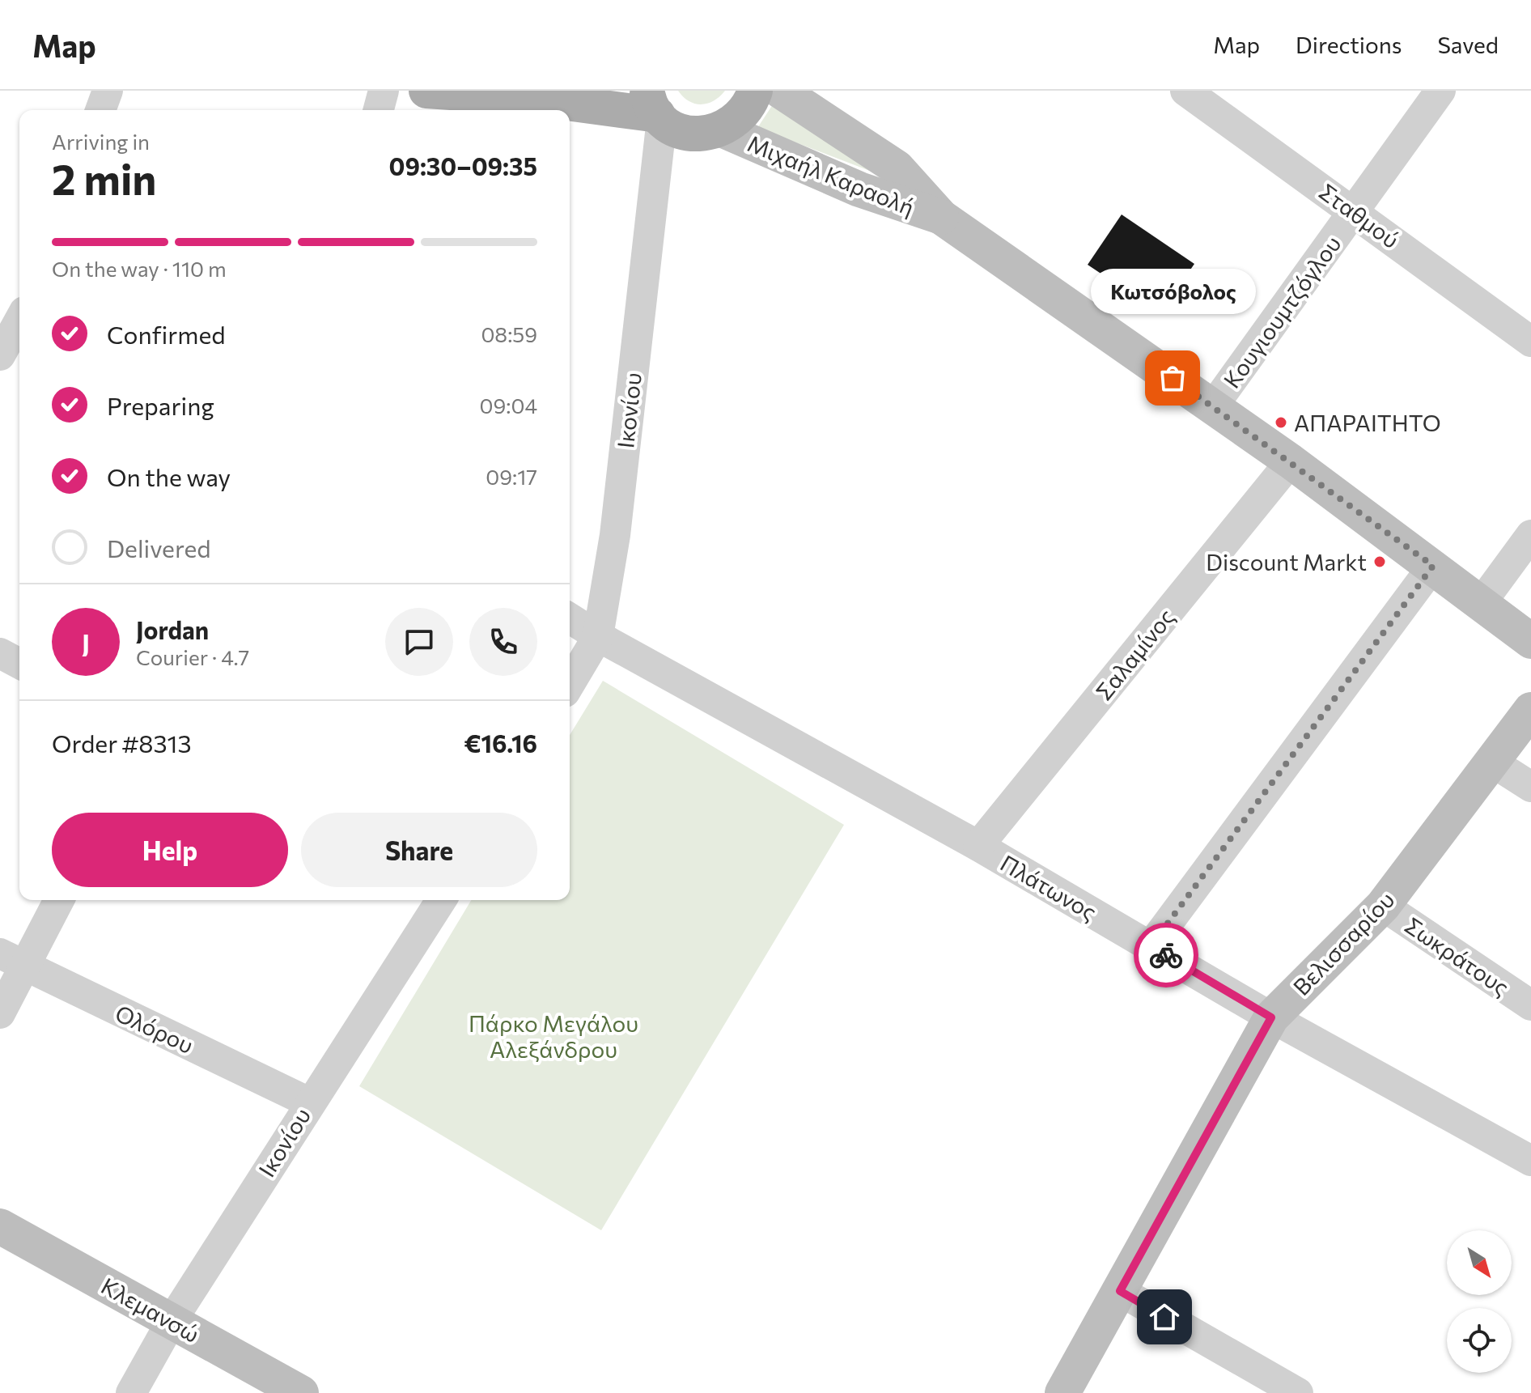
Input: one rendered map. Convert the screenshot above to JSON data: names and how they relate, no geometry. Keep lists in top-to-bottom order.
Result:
{
  "streets": {
    "street": [
      "Μιχαήλ Καραολή",
      "Σταθμού",
      "Κουγιουμτζόγλου",
      "Ικονίου",
      "Σαλαμίνος",
      "Πλάτωνος",
      "Βελισσαρίου",
      "Σωκράτους",
      "Ολόρου",
      "Κλεμανσώ"
    ]
  },
  "crossings": [
    ["Μιχαήλ Καραολή", "Κουγιουμτζόγλου"],
    ["Μιχαήλ Καραολή", "Σαλαμίνος"],
    ["Σταθμού", "Κουγιουμτζόγλου"],
    ["Ικονίου", "Πλάτωνος"],
    ["Ικονίου", "Ολόρου"],
    ["Ικονίου", "Κλεμανσώ"],
    ["Σαλαμίνος", "Πλάτωνος"],
    ["Πλάτωνος", "Βελισσαρίου"],
    ["Βελισσαρίου", "Σωκράτους"]
  ],
  "parks": ["Πάρκο Μεγάλου Αλεξάνδρου"],
  "places": ["Κωτσόβολος", "ΑΠΑΡΑΙΤΗΤΟ", "Discount Markt"],
  "north": "bottom right",
  "page": {
    "header": "Map",
    "nav": ["Map", "Directions", "Saved"],
    "heading": ["2 min", "Arriving in", "09:30–09:35"],
    "panel": [
      "Jordan",
      "Courier · 4.7",
      "Order #8313",
      "€16.16"
    ],
    "bar": "On the way · 110 m",
    "bubble": "Κωτσόβολος",
    "list": [
      ["Confirmed", "08:59"],
      ["Preparing", "09:04"],
      ["On the way", "09:17"],
      "Delivered"
    ],
    "round": "J",
    "buttons": ["Help", "Share"]
  }
}
